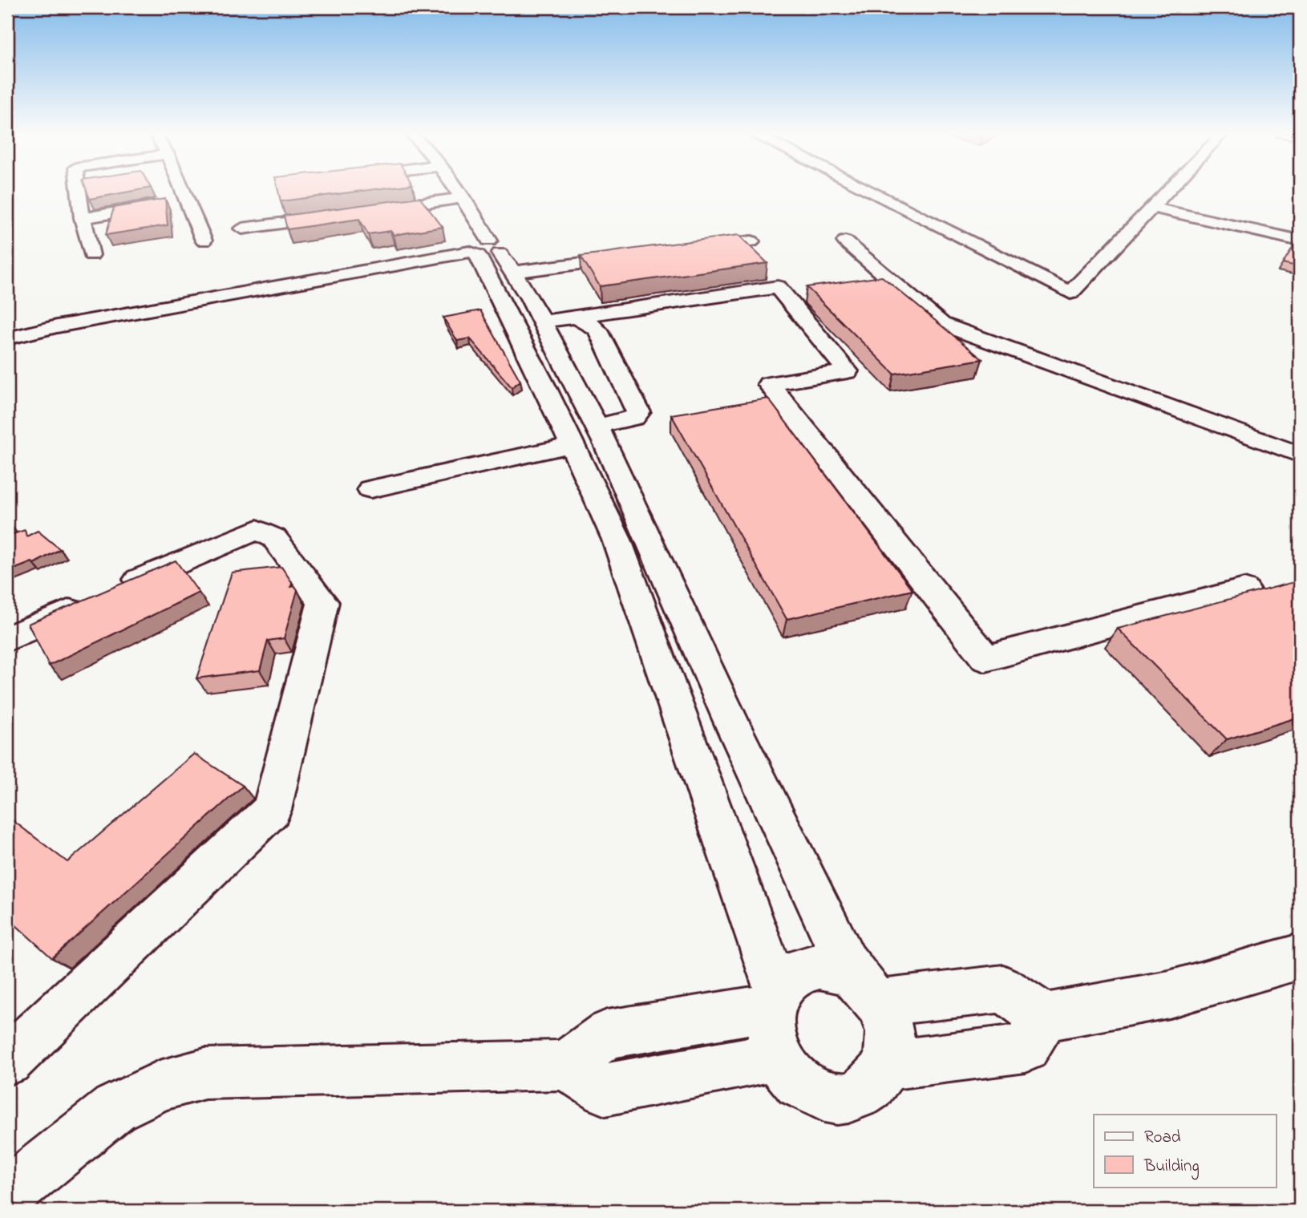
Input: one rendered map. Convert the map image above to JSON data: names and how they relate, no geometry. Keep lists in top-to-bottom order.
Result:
{
  "legend": ["Road", "Building"]
}
